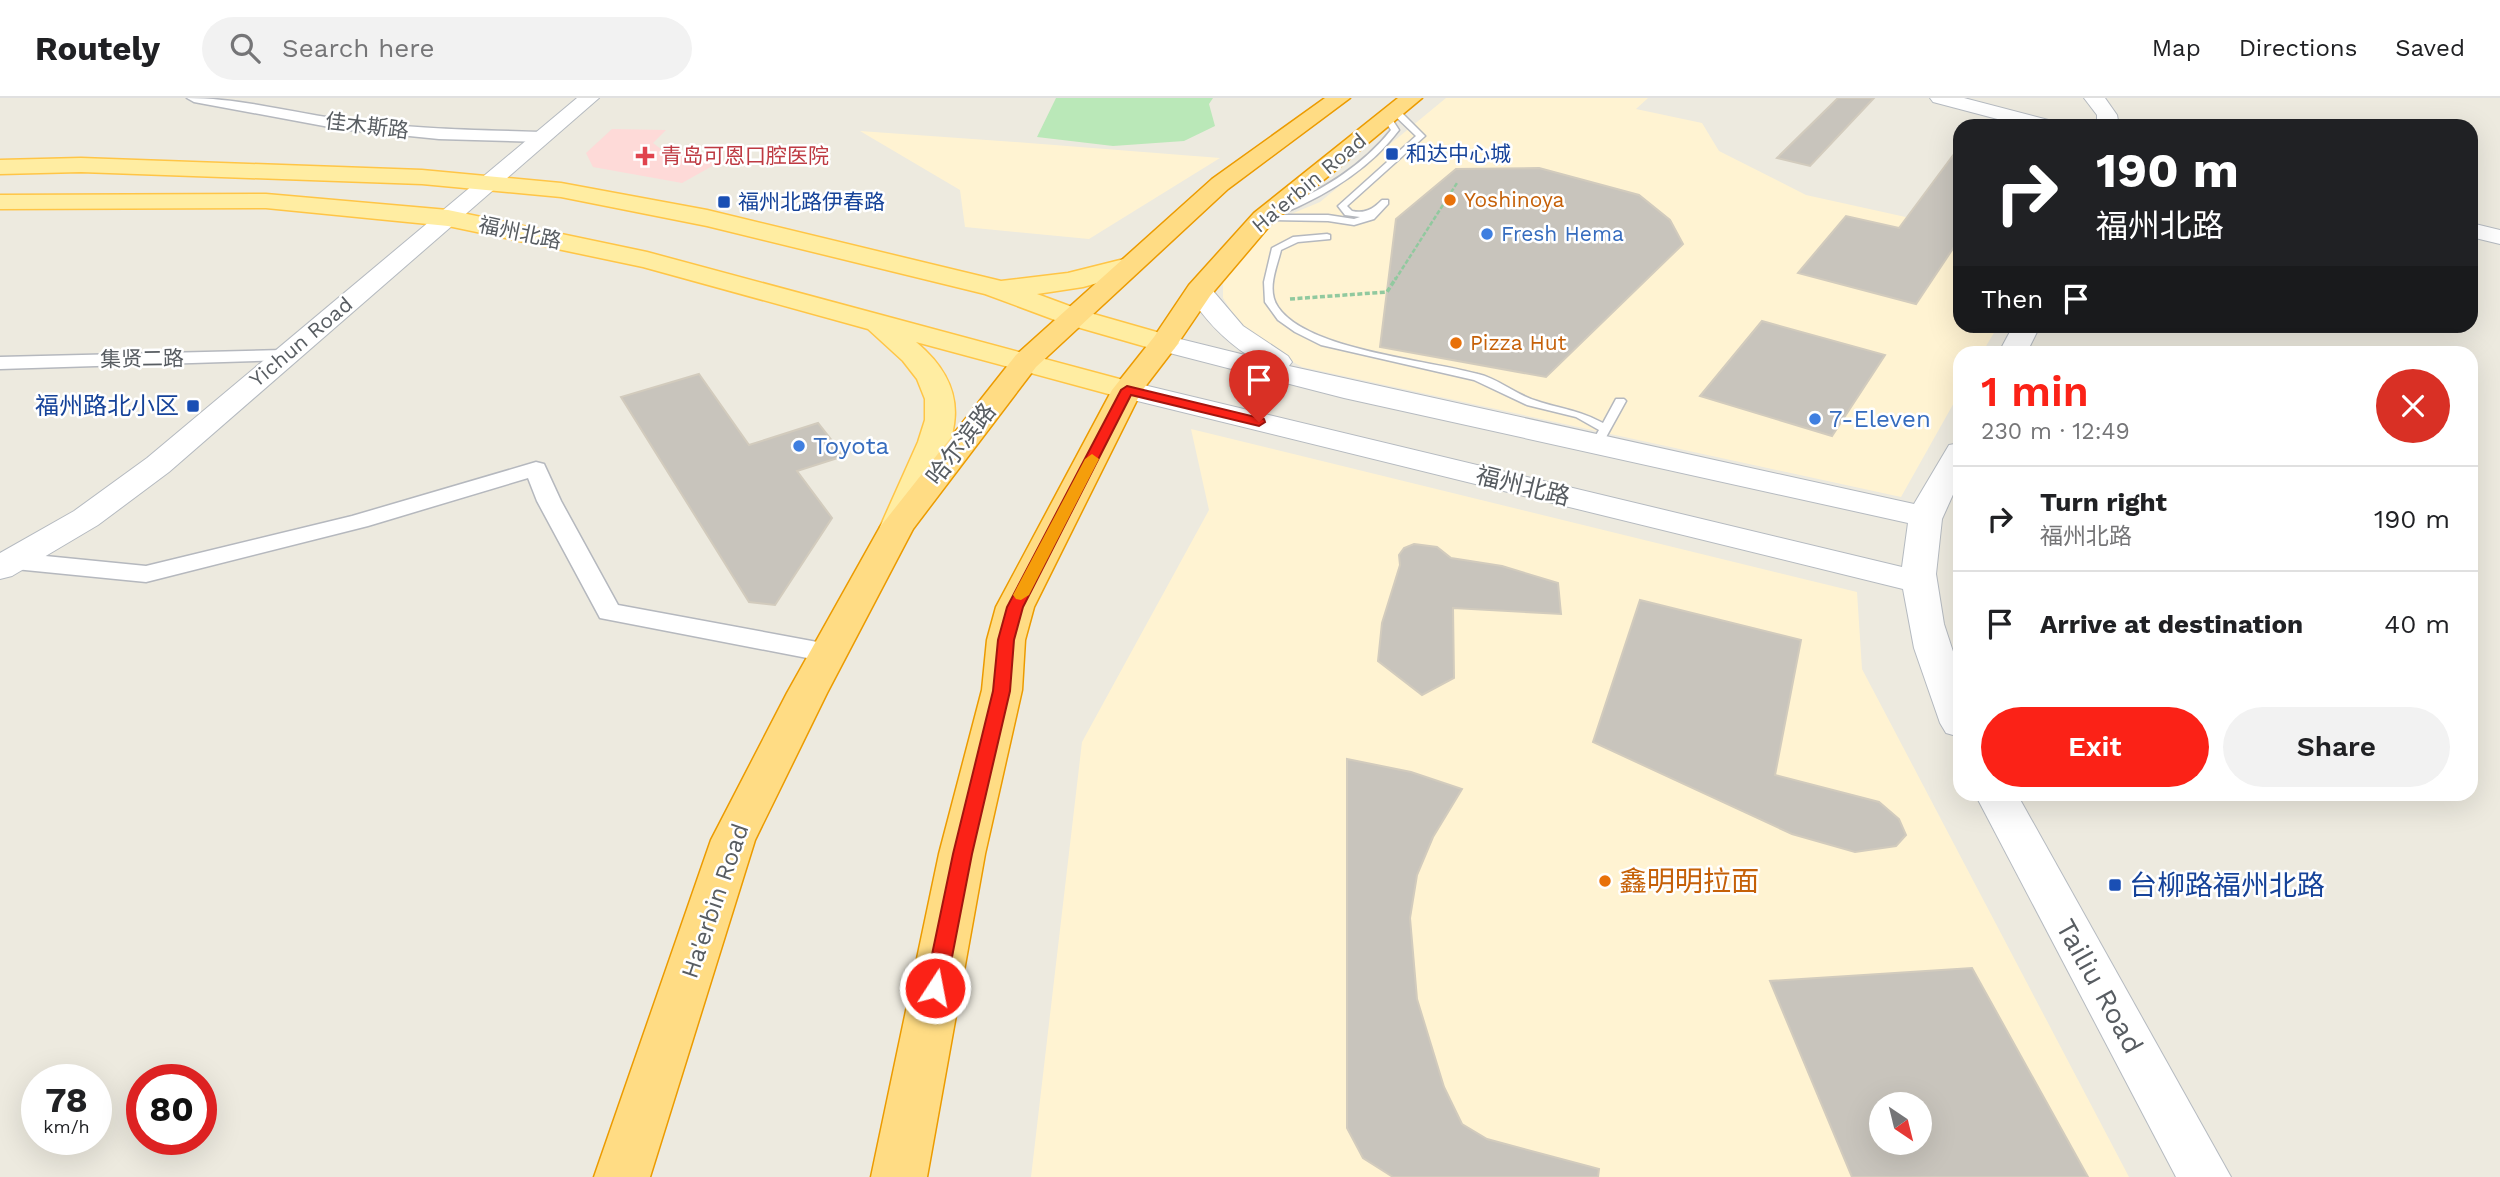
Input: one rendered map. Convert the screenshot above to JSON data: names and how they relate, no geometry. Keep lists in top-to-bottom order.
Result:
{
  "streets": {
    "highway": ["Ha'erbin Road", "哈尔滨路"],
    "main road": ["福州北路"],
    "street": [
      "佳木斯路",
      "Yichun Road",
      "集贤二路",
      "Tailiu Road"
    ]
  },
  "crossings": [
    ["佳木斯路", "Yichun Road"],
    ["Ha'erbin Road", "福州北路"],
    ["Ha'erbin Road", "哈尔滨路"],
    ["福州北路", "Yichun Road"],
    ["福州北路", "哈尔滨路"],
    ["Yichun Road", "集贤二路"]
  ],
  "places": {
    "transit": [
      "和达中心城",
      "福州北路伊春路",
      "福州路北小区",
      "台柳路福州北路"
    ],
    "health": ["青岛可恩口腔医院"],
    "other": [
      "Yoshinoya",
      "Fresh Hema",
      "Pizza Hut",
      "7-Eleven",
      "Toyota",
      "鑫明明拉面"
    ]
  },
  "north": "bottom right",
  "page": {
    "header": "Routely",
    "search": "Search here",
    "nav": ["Map", "Directions", "Saved"],
    "turn": ["190 m", "福州北路"],
    "then": "Then",
    "heading": ["1 min", "230 m · 12:49"],
    "list": [
      {
        "name": "Turn right",
        "note": "福州北路",
        "value": "190 m"
      },
      {
        "name": "Arrive at destination",
        "value": "40 m"
      }
    ],
    "buttons": ["Exit", "Share"],
    "speed": "78 km/h",
    "limit": "80"
  }
}
